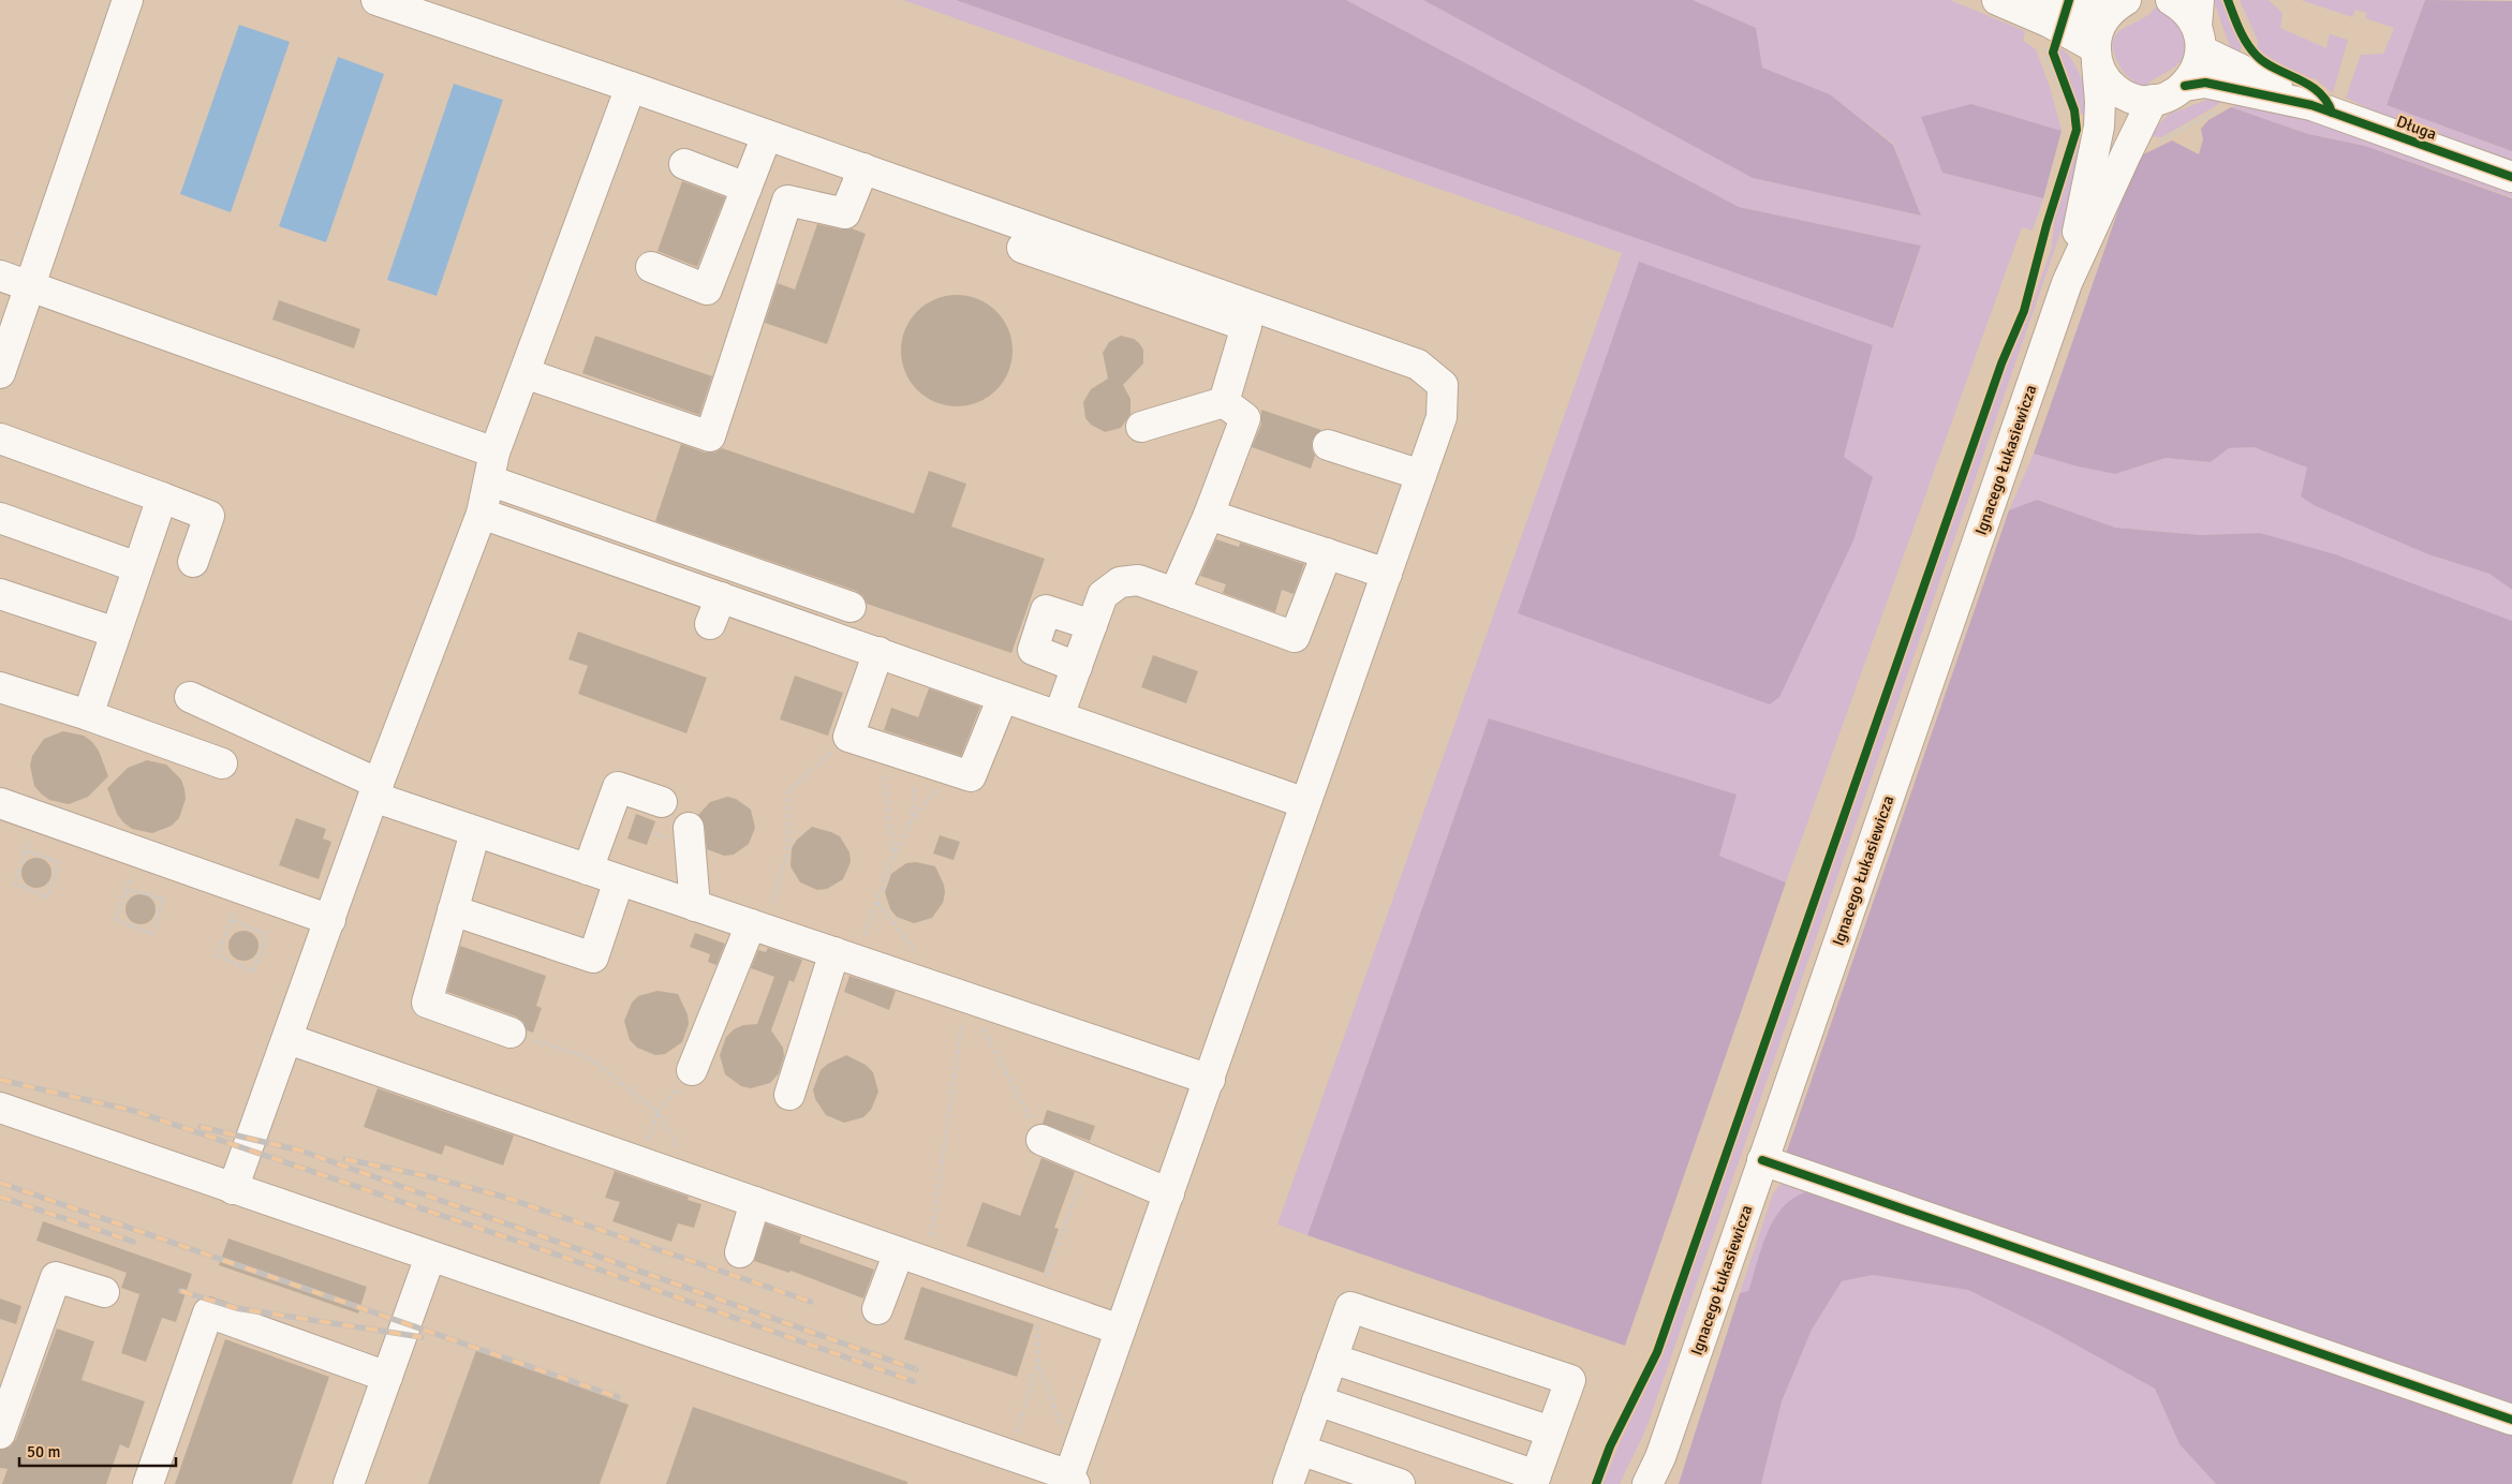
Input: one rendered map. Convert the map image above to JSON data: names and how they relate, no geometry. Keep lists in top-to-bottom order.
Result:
{
  "streets": {
    "main road": ["Długa", "Ignacego Łukasiewicza"]
  },
  "scale_bar": "50 m"
}
